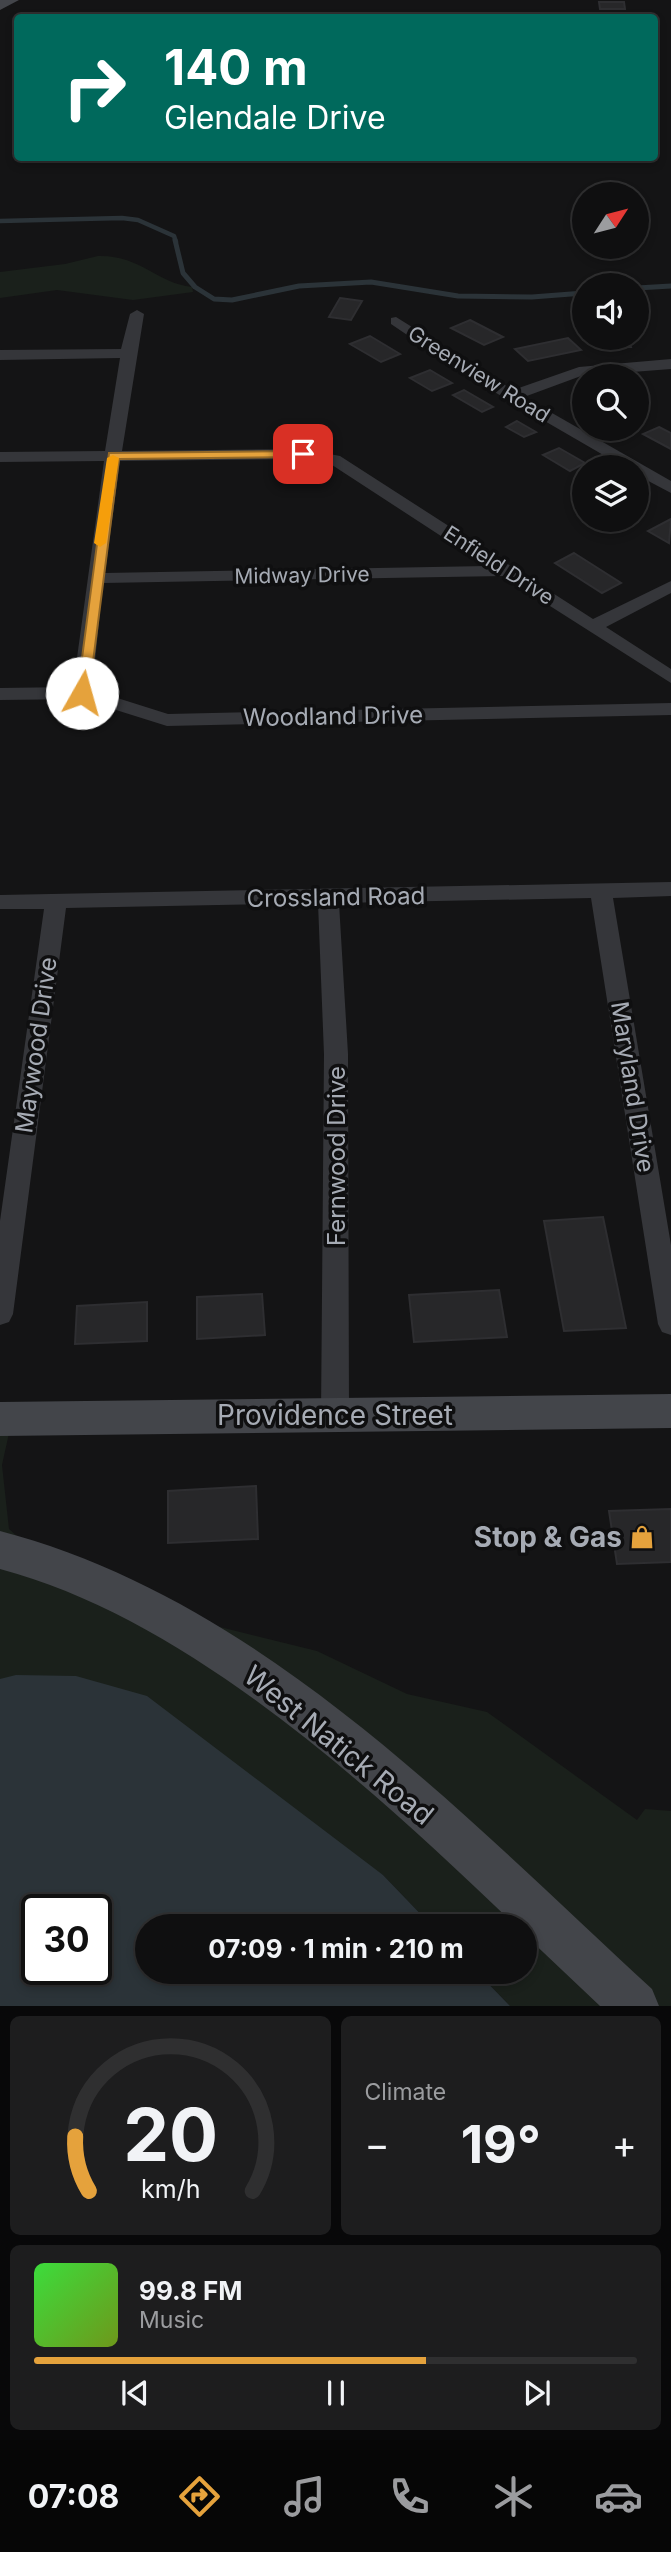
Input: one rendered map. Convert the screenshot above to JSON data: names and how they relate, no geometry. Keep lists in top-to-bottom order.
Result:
{
  "streets": {
    "street": [
      "Greenview Road",
      "Enfield Drive",
      "Midway Drive",
      "Woodland Drive",
      "Crossland Road",
      "Maywood Drive",
      "Maryland Drive",
      "Fernwood Drive",
      "Providence Street",
      "West Natick Road"
    ]
  },
  "crossings": [
    ["Enfield Drive", "Midway Drive"],
    ["Crossland Road", "Maywood Drive"],
    ["Crossland Road", "Maryland Drive"],
    ["Crossland Road", "Fernwood Drive"],
    ["Fernwood Drive", "Providence Street"]
  ],
  "places": {
    "shop": ["Stop & Gas"]
  },
  "north": "top right",
  "page": {
    "turn": ["140 m", "Glendale Drive"],
    "limit": "30",
    "trip": "07:09 · 1 min · 210 m",
    "tile": "Climate",
    "heat": ["−", "19°", "+"],
    "song": ["99.8 FM", "Music"],
    "tabs": "07:08",
    "gauge": ["20", "km/h"]
  }
}
